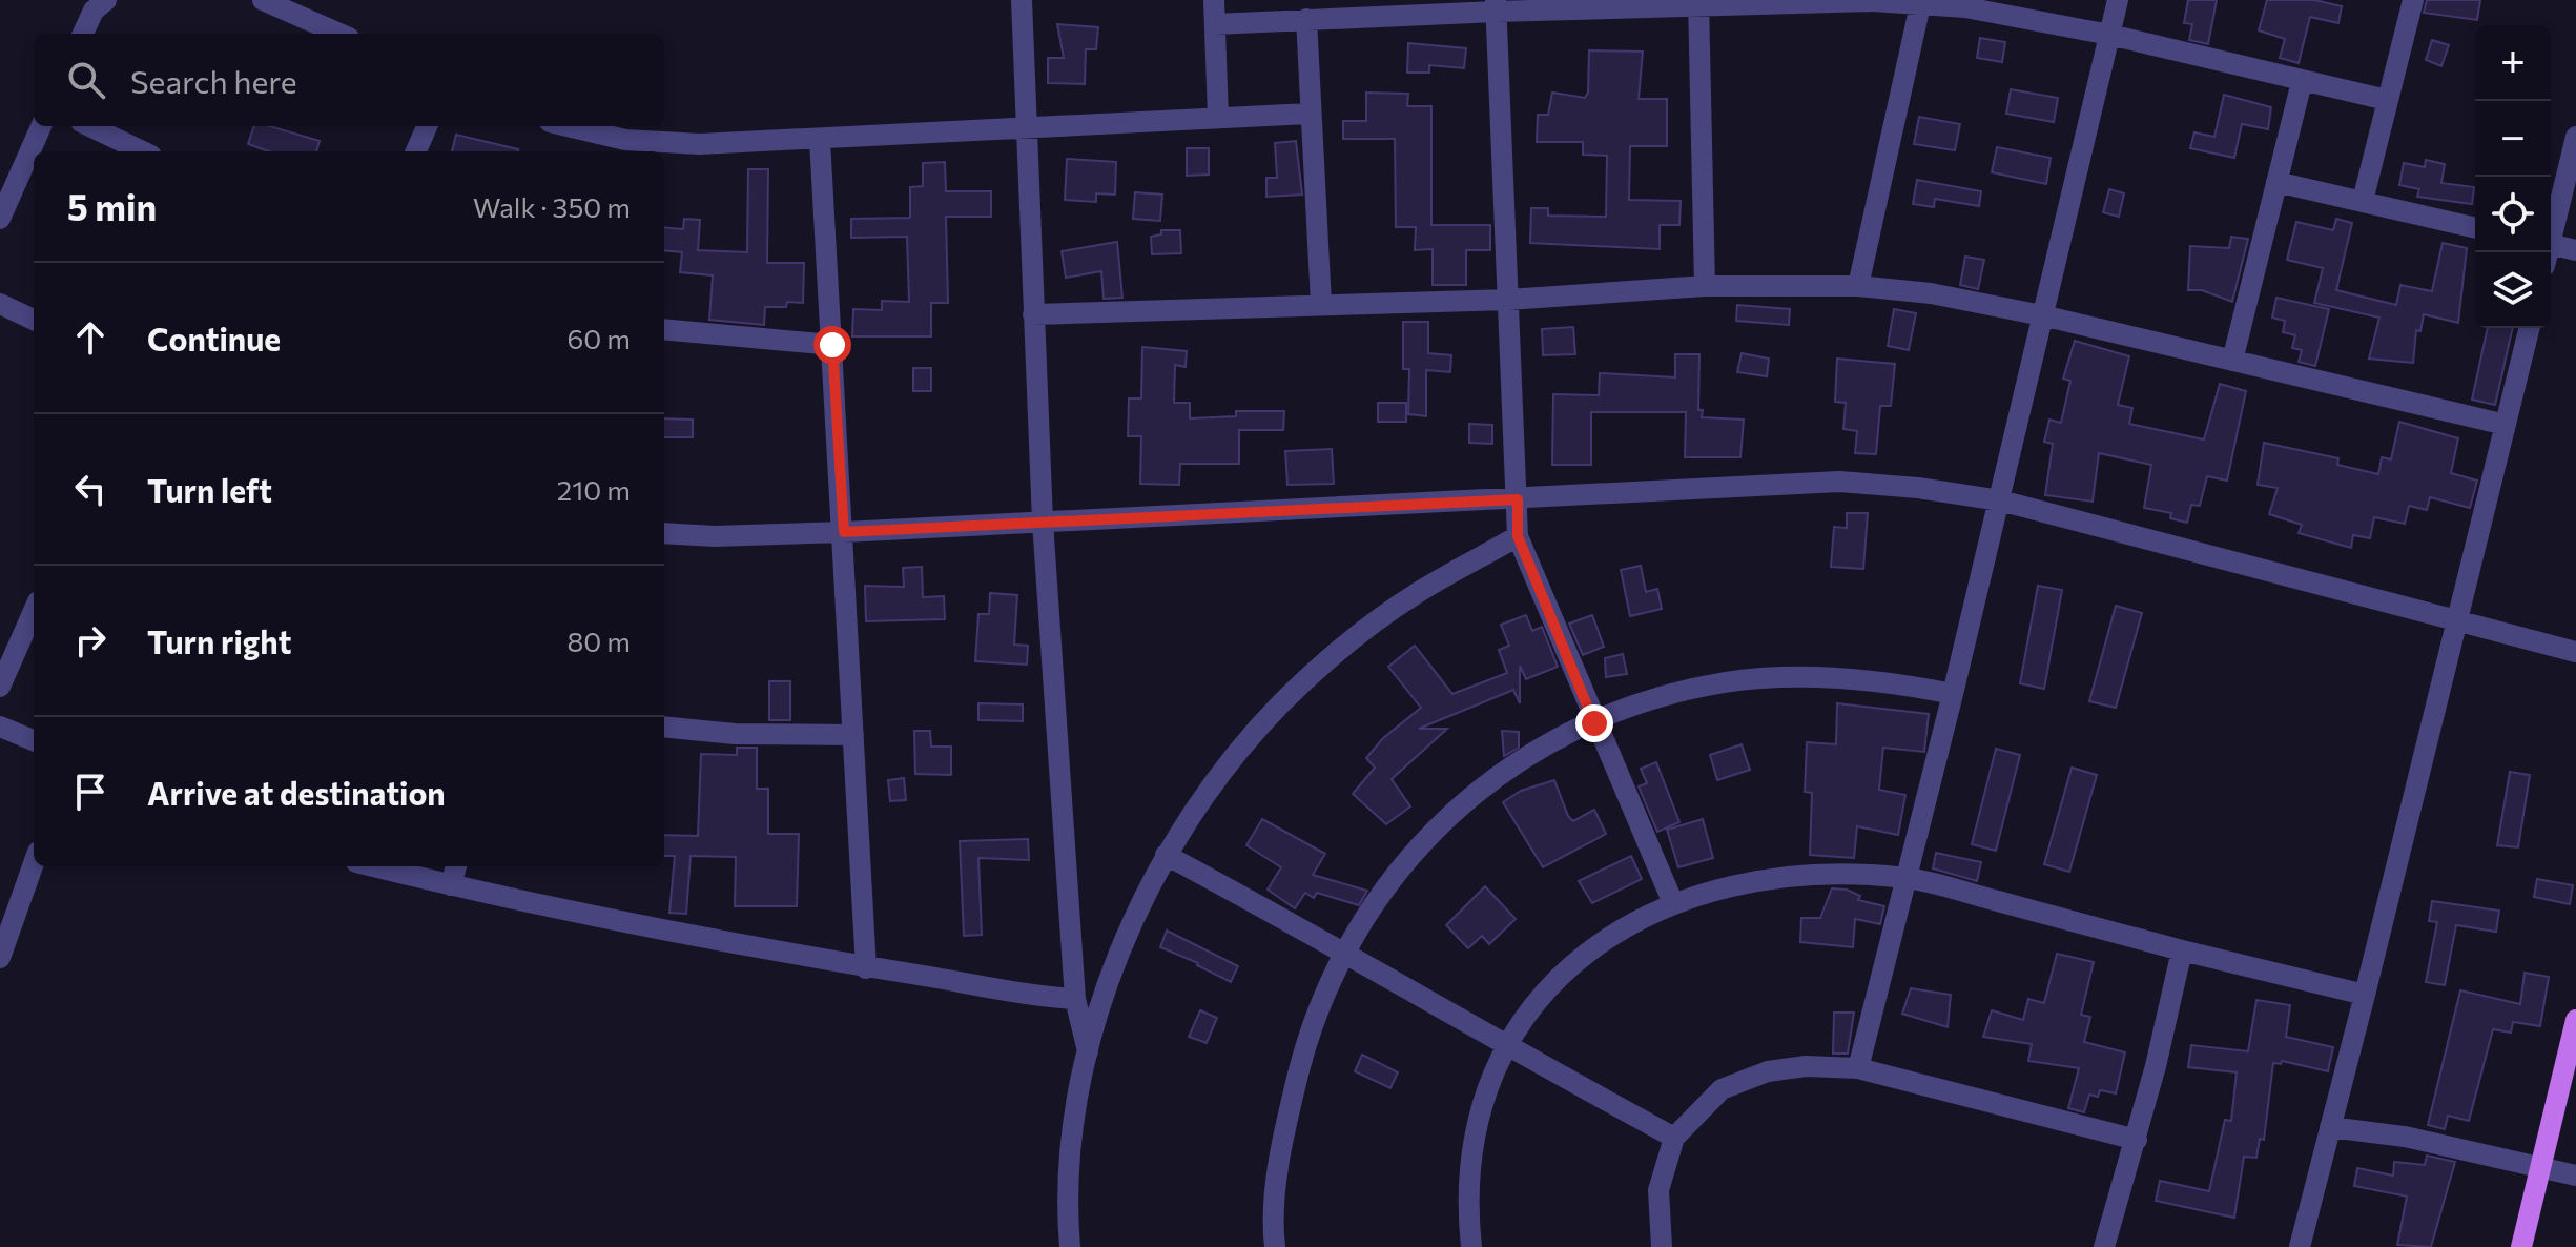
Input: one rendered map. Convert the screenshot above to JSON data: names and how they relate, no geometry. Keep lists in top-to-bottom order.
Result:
{
  "page": {
    "map_buttons": ["+", "−"],
    "search": "Search here",
    "heading": ["5 min", "Walk · 350 m"],
    "list": [
      ["Continue", "60 m"],
      ["Turn left", "210 m"],
      ["Turn right", "80 m"],
      "Arrive at destination"
    ]
  }
}
